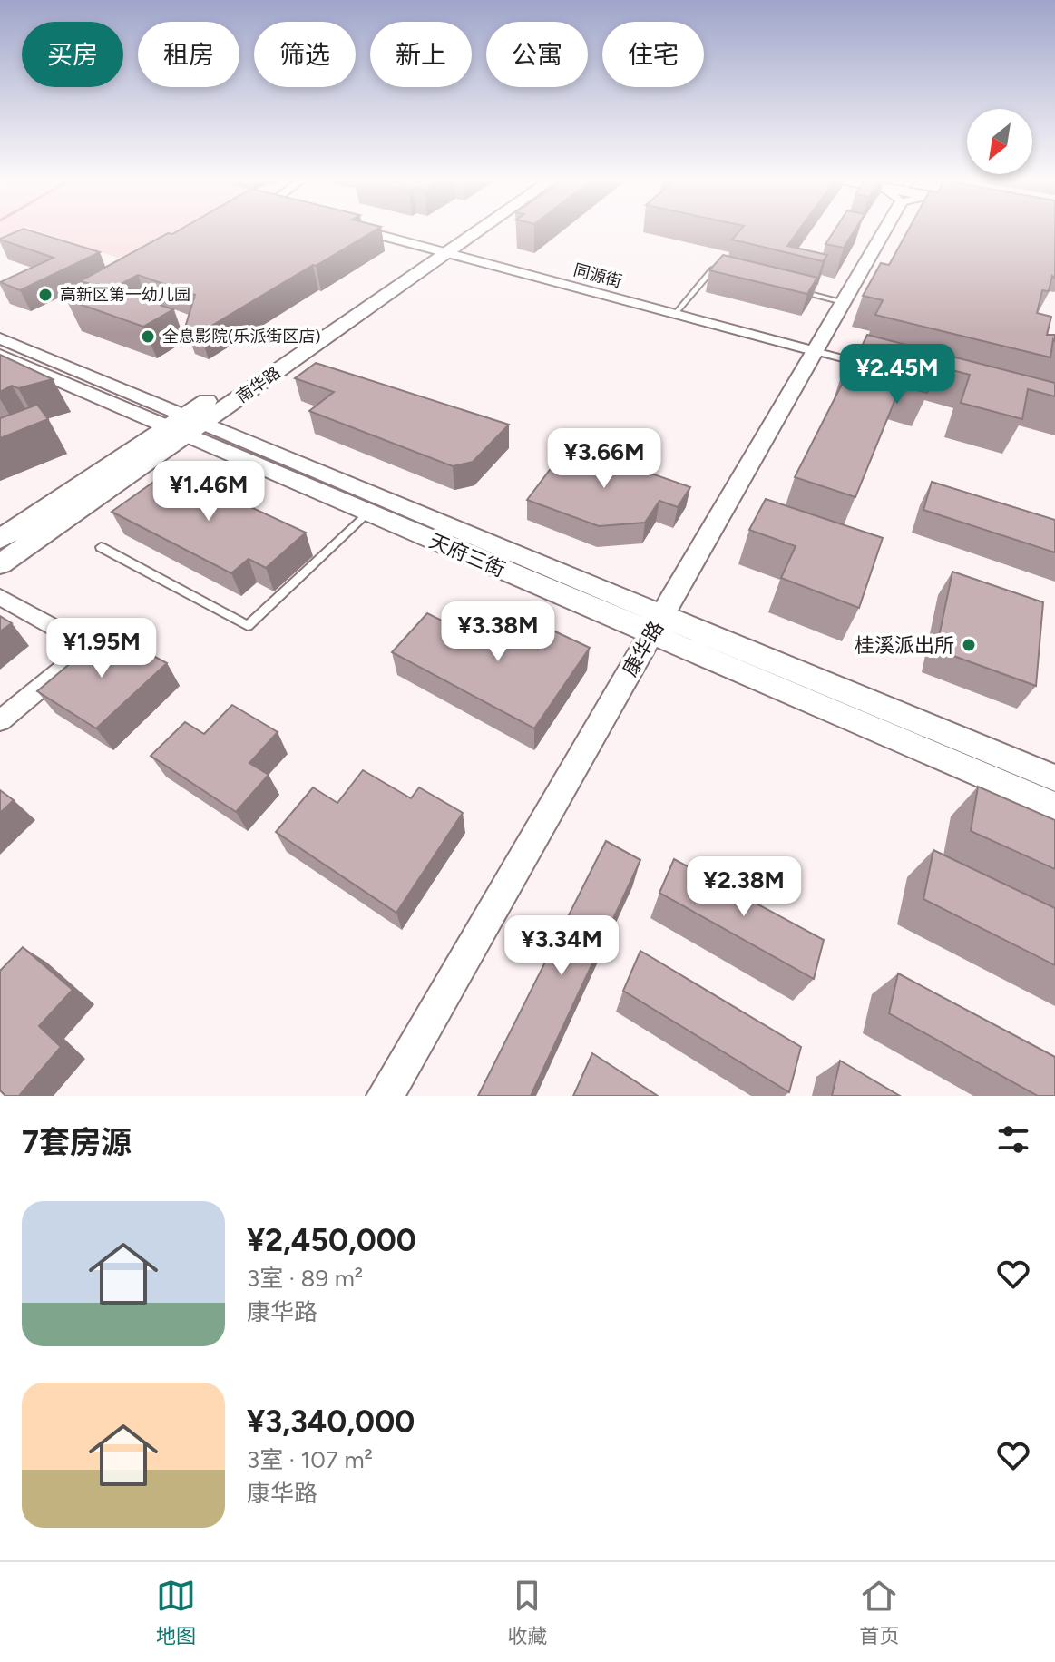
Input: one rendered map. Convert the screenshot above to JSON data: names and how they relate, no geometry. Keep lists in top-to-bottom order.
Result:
{
  "streets": {
    "main road": ["南华路"],
    "street": ["同源街", "天府三街", "康华路"]
  },
  "crossings": [
    ["同源街", "南华路"],
    ["同源街", "康华路"],
    ["南华路", "天府三街"],
    ["天府三街", "康华路"]
  ],
  "places": ["高新区第一幼儿园", "全息影院(乐派街区店)", "桂溪派出所"],
  "north": "bottom left",
  "page": {
    "chip": [
      "买房",
      "租房",
      "筛选",
      "新上",
      "公寓",
      "住宅"
    ],
    "price": [
      "¥2.45M",
      "¥3.66M",
      "¥1.46M",
      "¥3.38M",
      "¥1.95M",
      "¥2.38M",
      "¥3.34M"
    ],
    "heading": "7套房源",
    "list": [
      {
        "name": "¥2,450,000",
        "note": "3室 · 89 m² · 康华路"
      },
      {
        "name": "¥3,340,000",
        "note": "3室 · 107 m² · 康华路"
      }
    ],
    "tabs": ["地图", "收藏", "首页"]
  }
}
